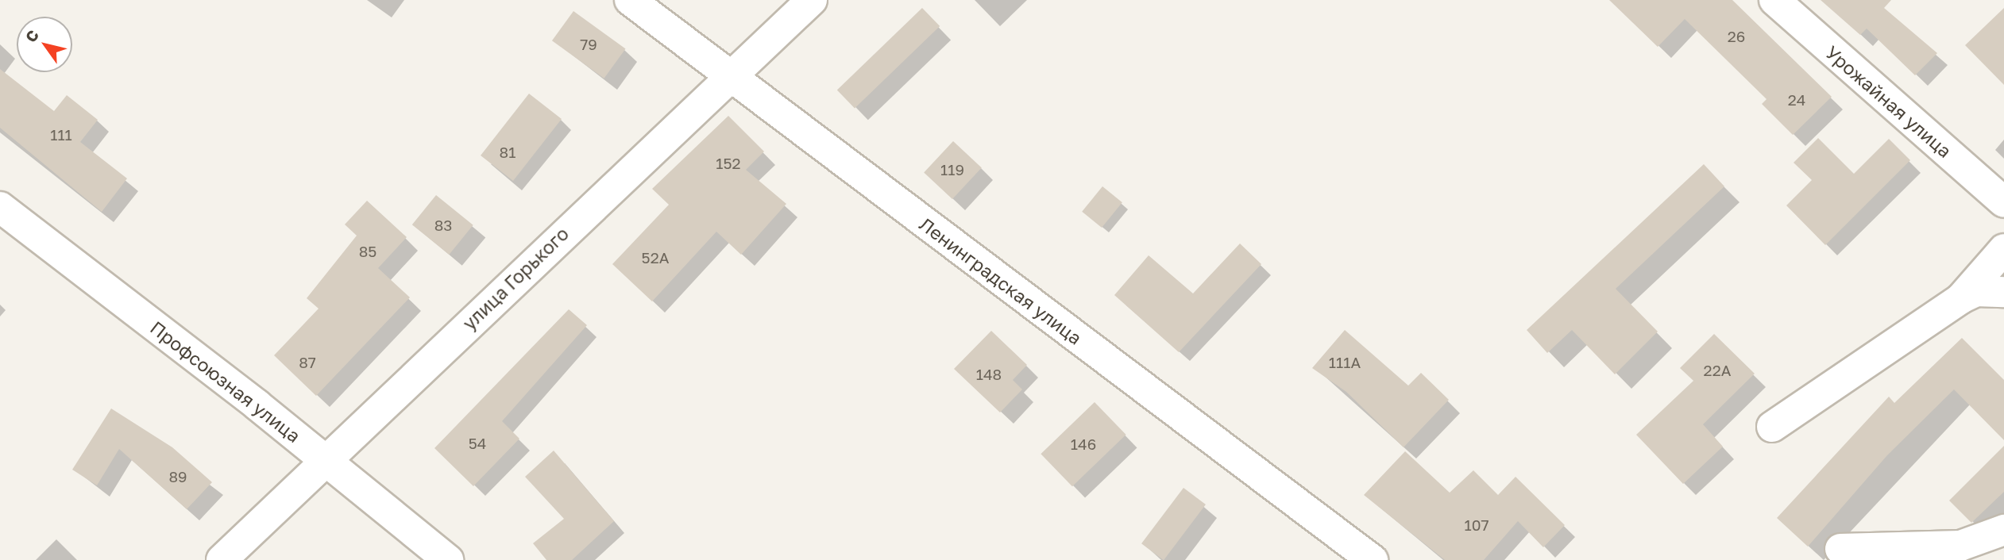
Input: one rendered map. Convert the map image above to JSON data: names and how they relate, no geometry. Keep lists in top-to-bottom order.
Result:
{
  "streets": {
    "street": [
      "Урожайная улица",
      "улица Горького",
      "Ленинградская улица",
      "Профсоюзная улица"
    ]
  },
  "crossings": [
    ["улица Горького", "Ленинградская улица"],
    ["улица Горького", "Профсоюзная улица"]
  ],
  "house_numbers": [
    "26",
    "79",
    "24",
    "111",
    "81",
    "152",
    "119",
    "83",
    "85",
    "52А",
    "87",
    "111А",
    "22А",
    "148",
    "54",
    "146",
    "89",
    "107"
  ],
  "north": "top left"
}
